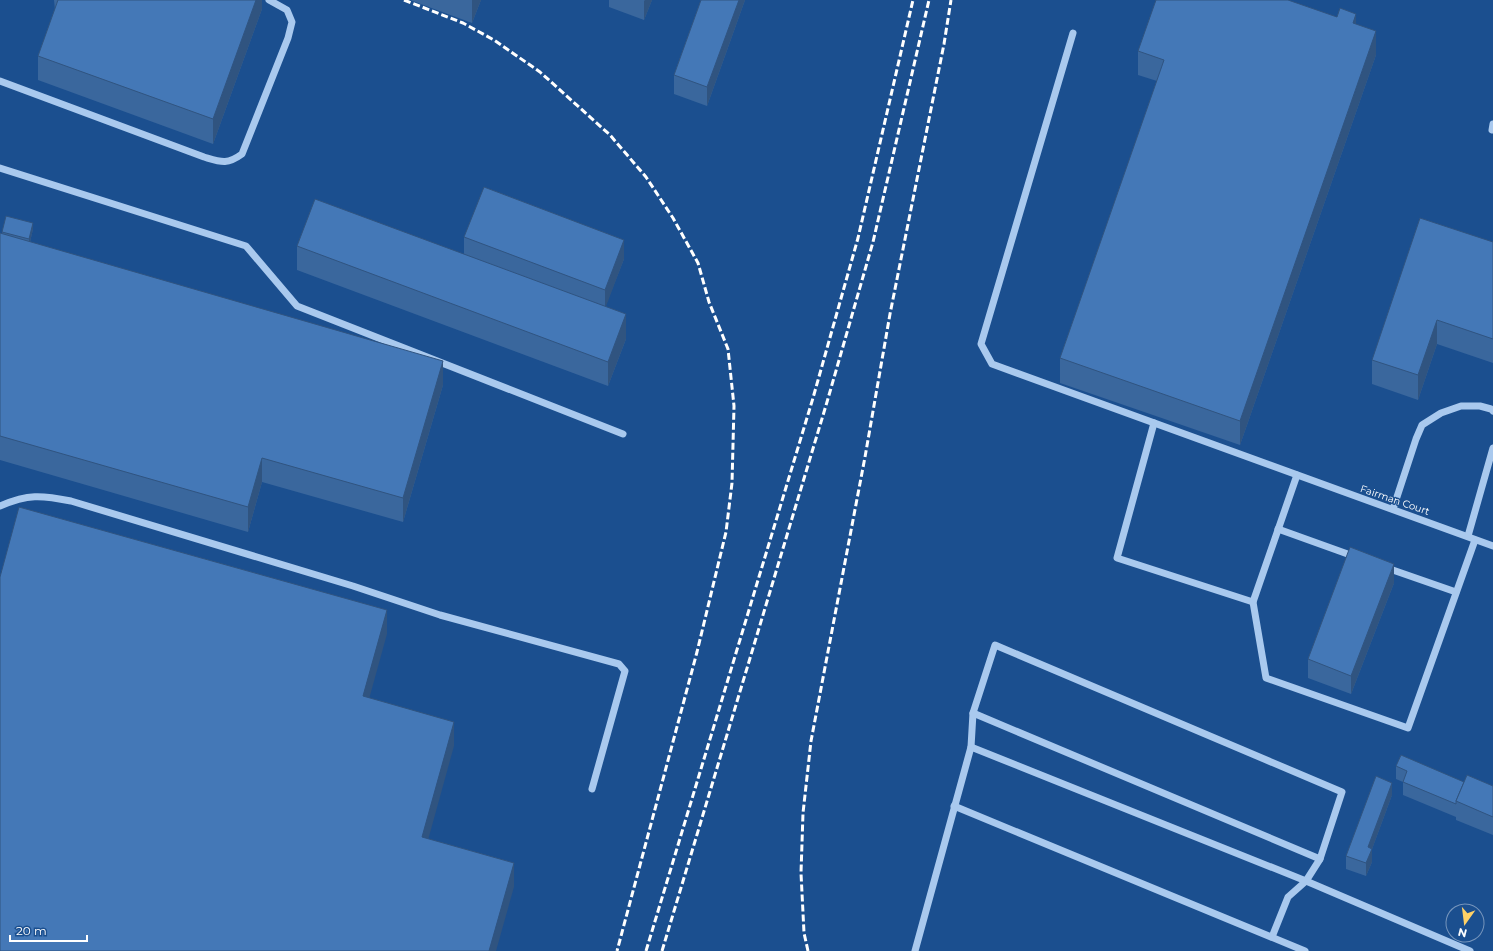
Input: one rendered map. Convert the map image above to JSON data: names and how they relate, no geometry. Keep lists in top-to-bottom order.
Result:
{
  "streets": {
    "street": ["Fairman Court"]
  },
  "scale_bar": "20 m",
  "north": "bottom"
}
